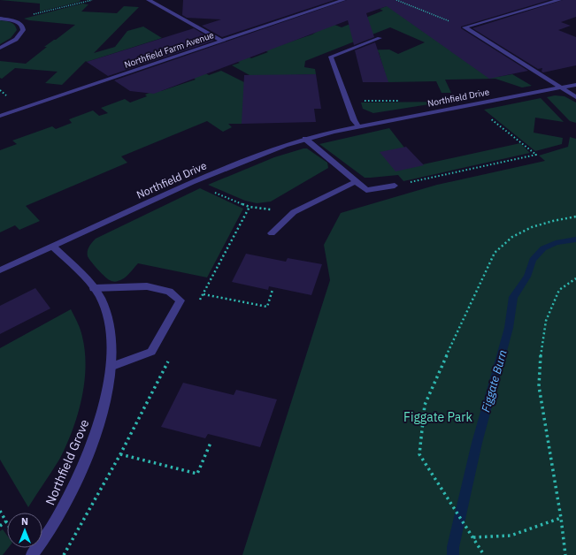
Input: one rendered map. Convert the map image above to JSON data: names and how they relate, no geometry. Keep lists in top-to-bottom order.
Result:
{
  "streets": {
    "street": ["Northfield Farm Avenue", "Northfield Drive", "Northfield Grove"]
  },
  "crossings": [
    ["Northfield Drive", "Northfield Grove"]
  ],
  "water": ["Figgate Burn"],
  "parks": ["Figgate Park"],
  "north": "top"
}
